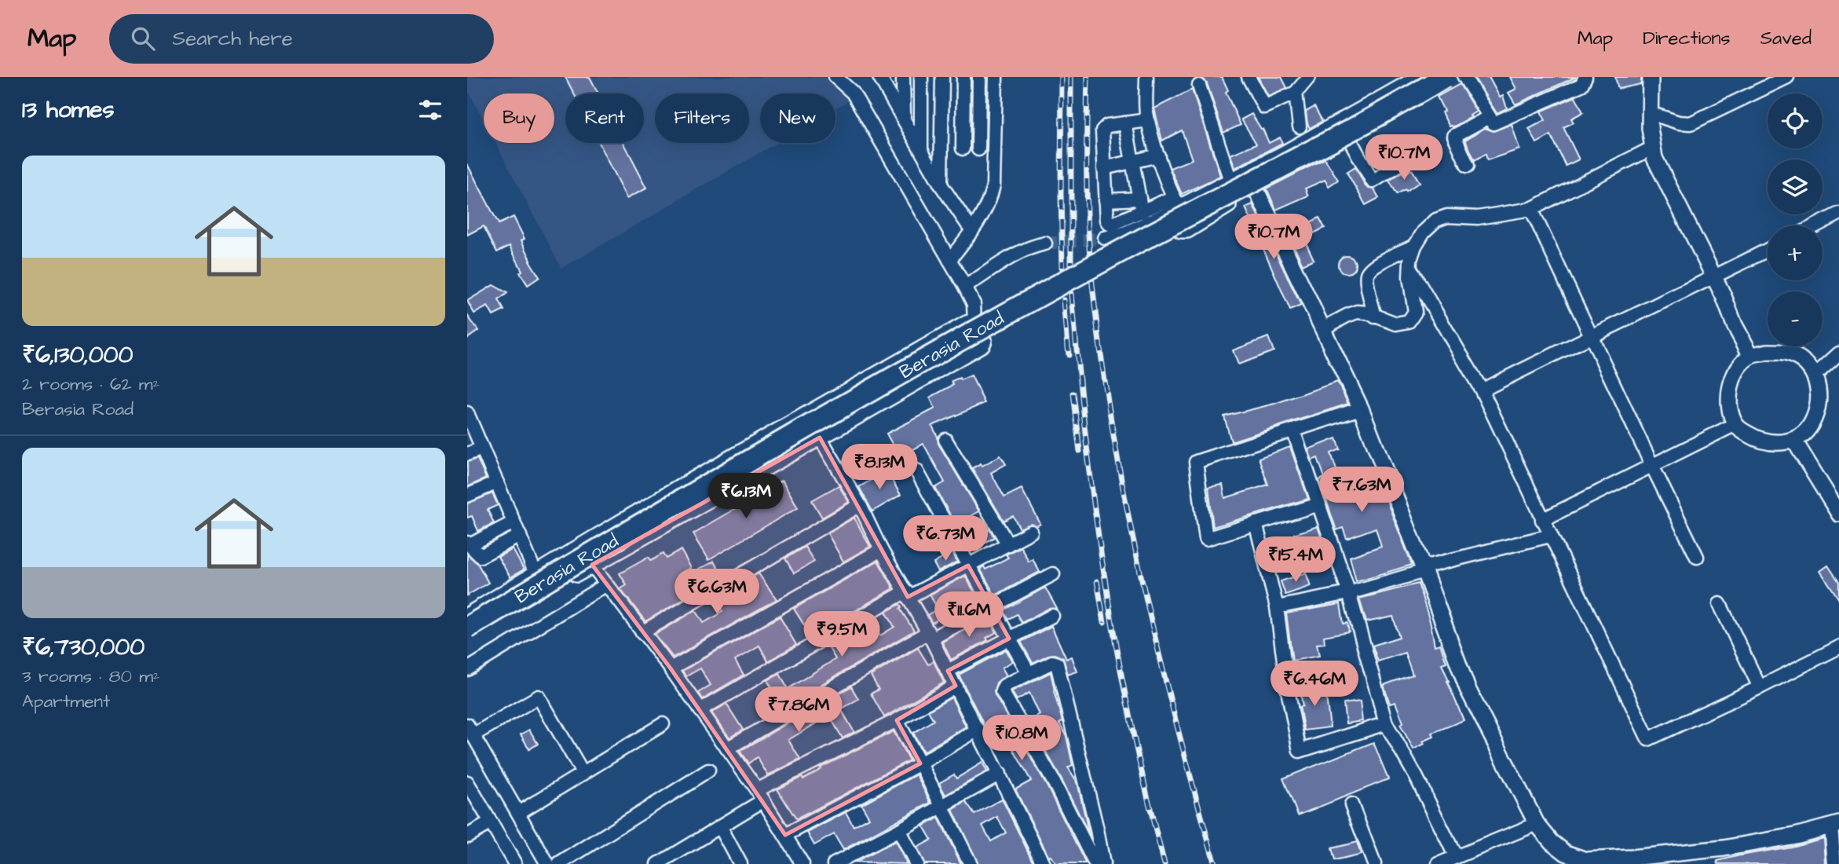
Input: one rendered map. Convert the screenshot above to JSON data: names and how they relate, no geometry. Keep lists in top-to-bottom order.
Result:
{
  "streets": {
    "main road": ["Berasia Road"]
  },
  "page": {
    "header": "Map",
    "search": "Search here",
    "nav": ["Map", "Directions", "Saved"],
    "heading": "13 homes",
    "map_buttons": ["+", "−"],
    "chip": [
      "Buy",
      "Rent",
      "Filters",
      "New"
    ],
    "price": [
      "₹10.7M",
      "₹10.7M",
      "₹8.13M",
      "₹7.63M",
      "₹6.13M",
      "₹6.73M",
      "₹15.4M",
      "₹6.63M",
      "₹11.6M",
      "₹9.5M",
      "₹6.46M",
      "₹7.86M",
      "₹10.8M"
    ],
    "list": [
      {
        "name": "₹6,130,000",
        "note": "2 rooms · 62 m² · Berasia Road"
      },
      {
        "name": "₹6,730,000",
        "note": "3 rooms · 80 m² · Apartment"
      }
    ]
  }
}
